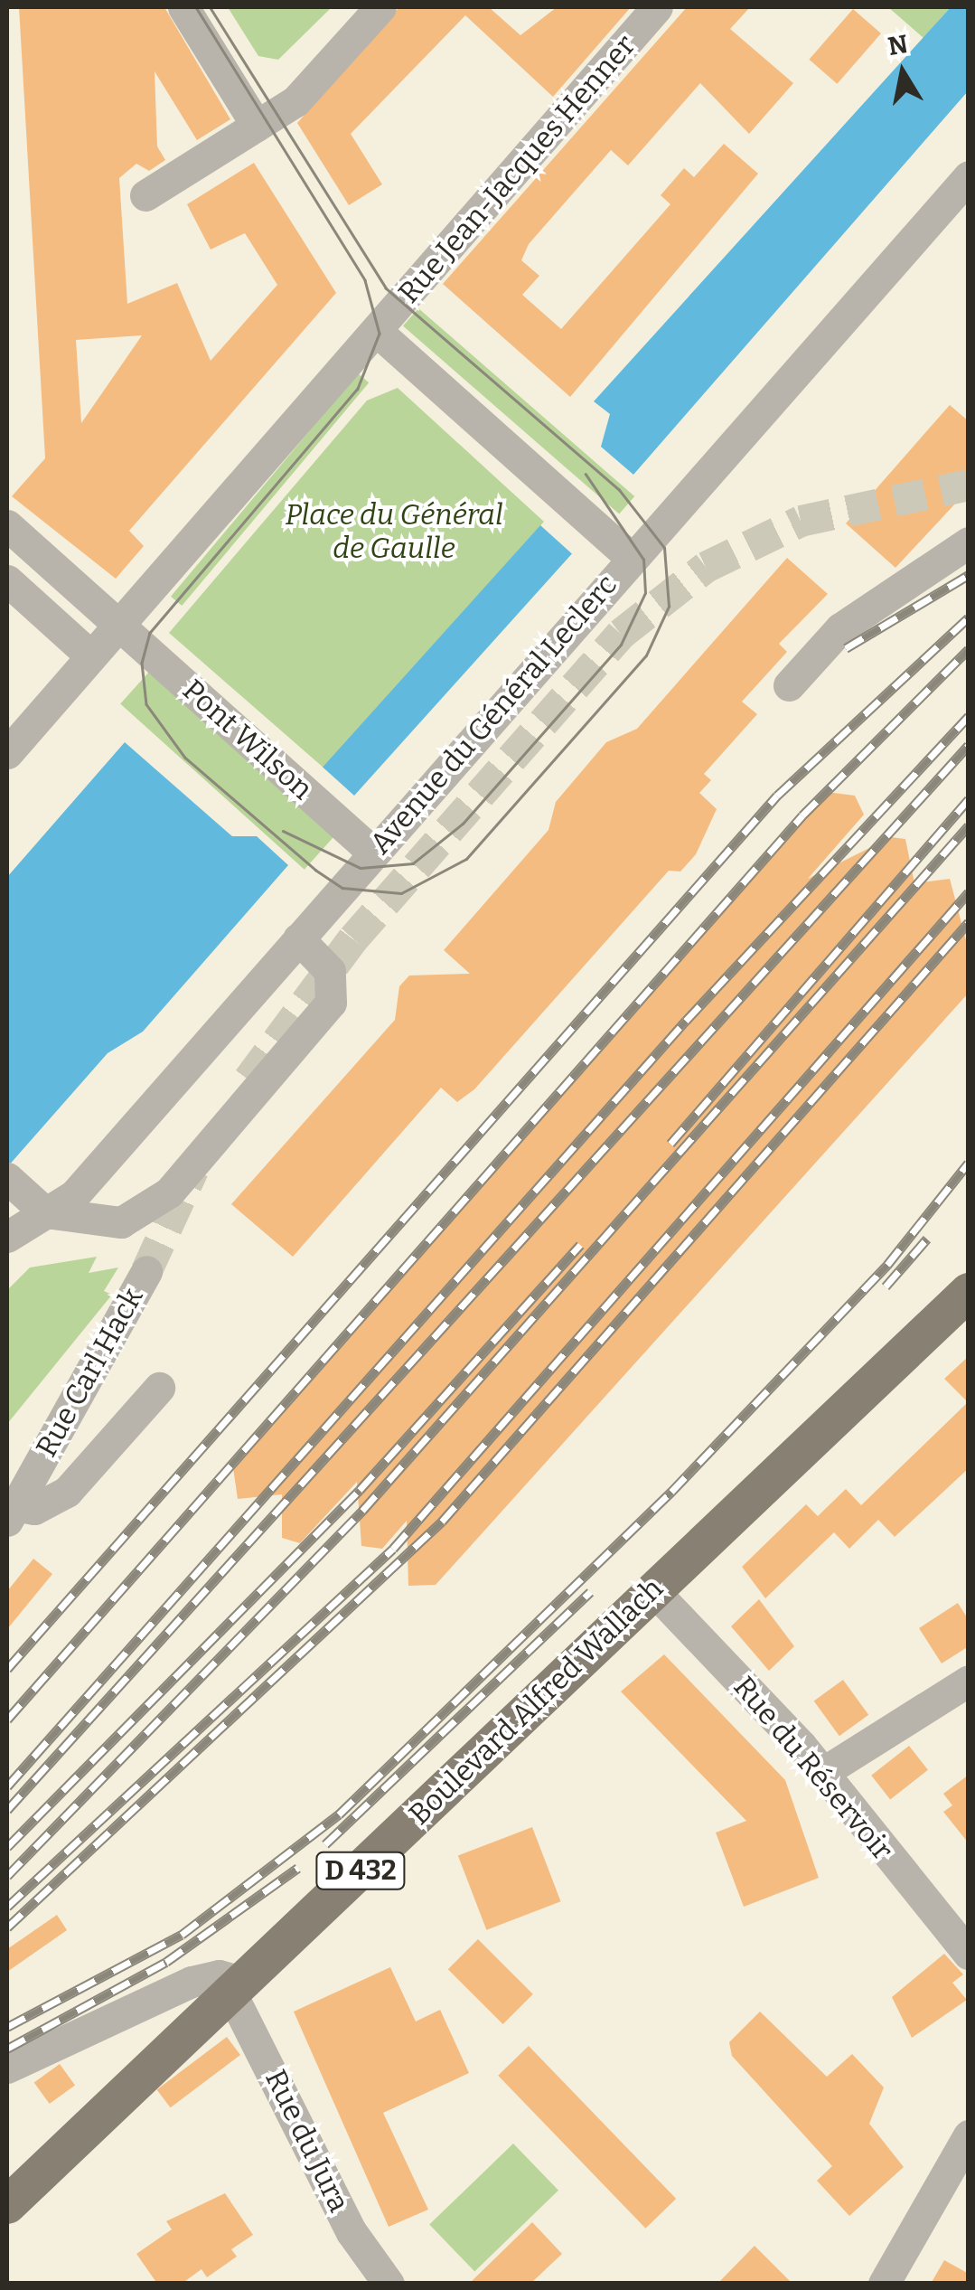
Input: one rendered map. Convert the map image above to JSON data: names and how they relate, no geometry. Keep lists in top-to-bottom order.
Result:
{
  "streets": {
    "main road": ["Boulevard Alfred Wallach", "D 432"],
    "street": [
      "Rue Jean-Jacques Henner",
      "Avenue du Général Leclerc",
      "Pont Wilson",
      "Rue Carl Hack",
      "Rue du Réservoir",
      "Rue du Jura"
    ]
  },
  "crossings": [
    ["Avenue du Général Leclerc", "Pont Wilson"],
    ["Boulevard Alfred Wallach", "Rue du Réservoir"],
    ["Boulevard Alfred Wallach", "Rue du Jura"]
  ],
  "parks": ["Place du Général de Gaulle"],
  "north": "top"
}
